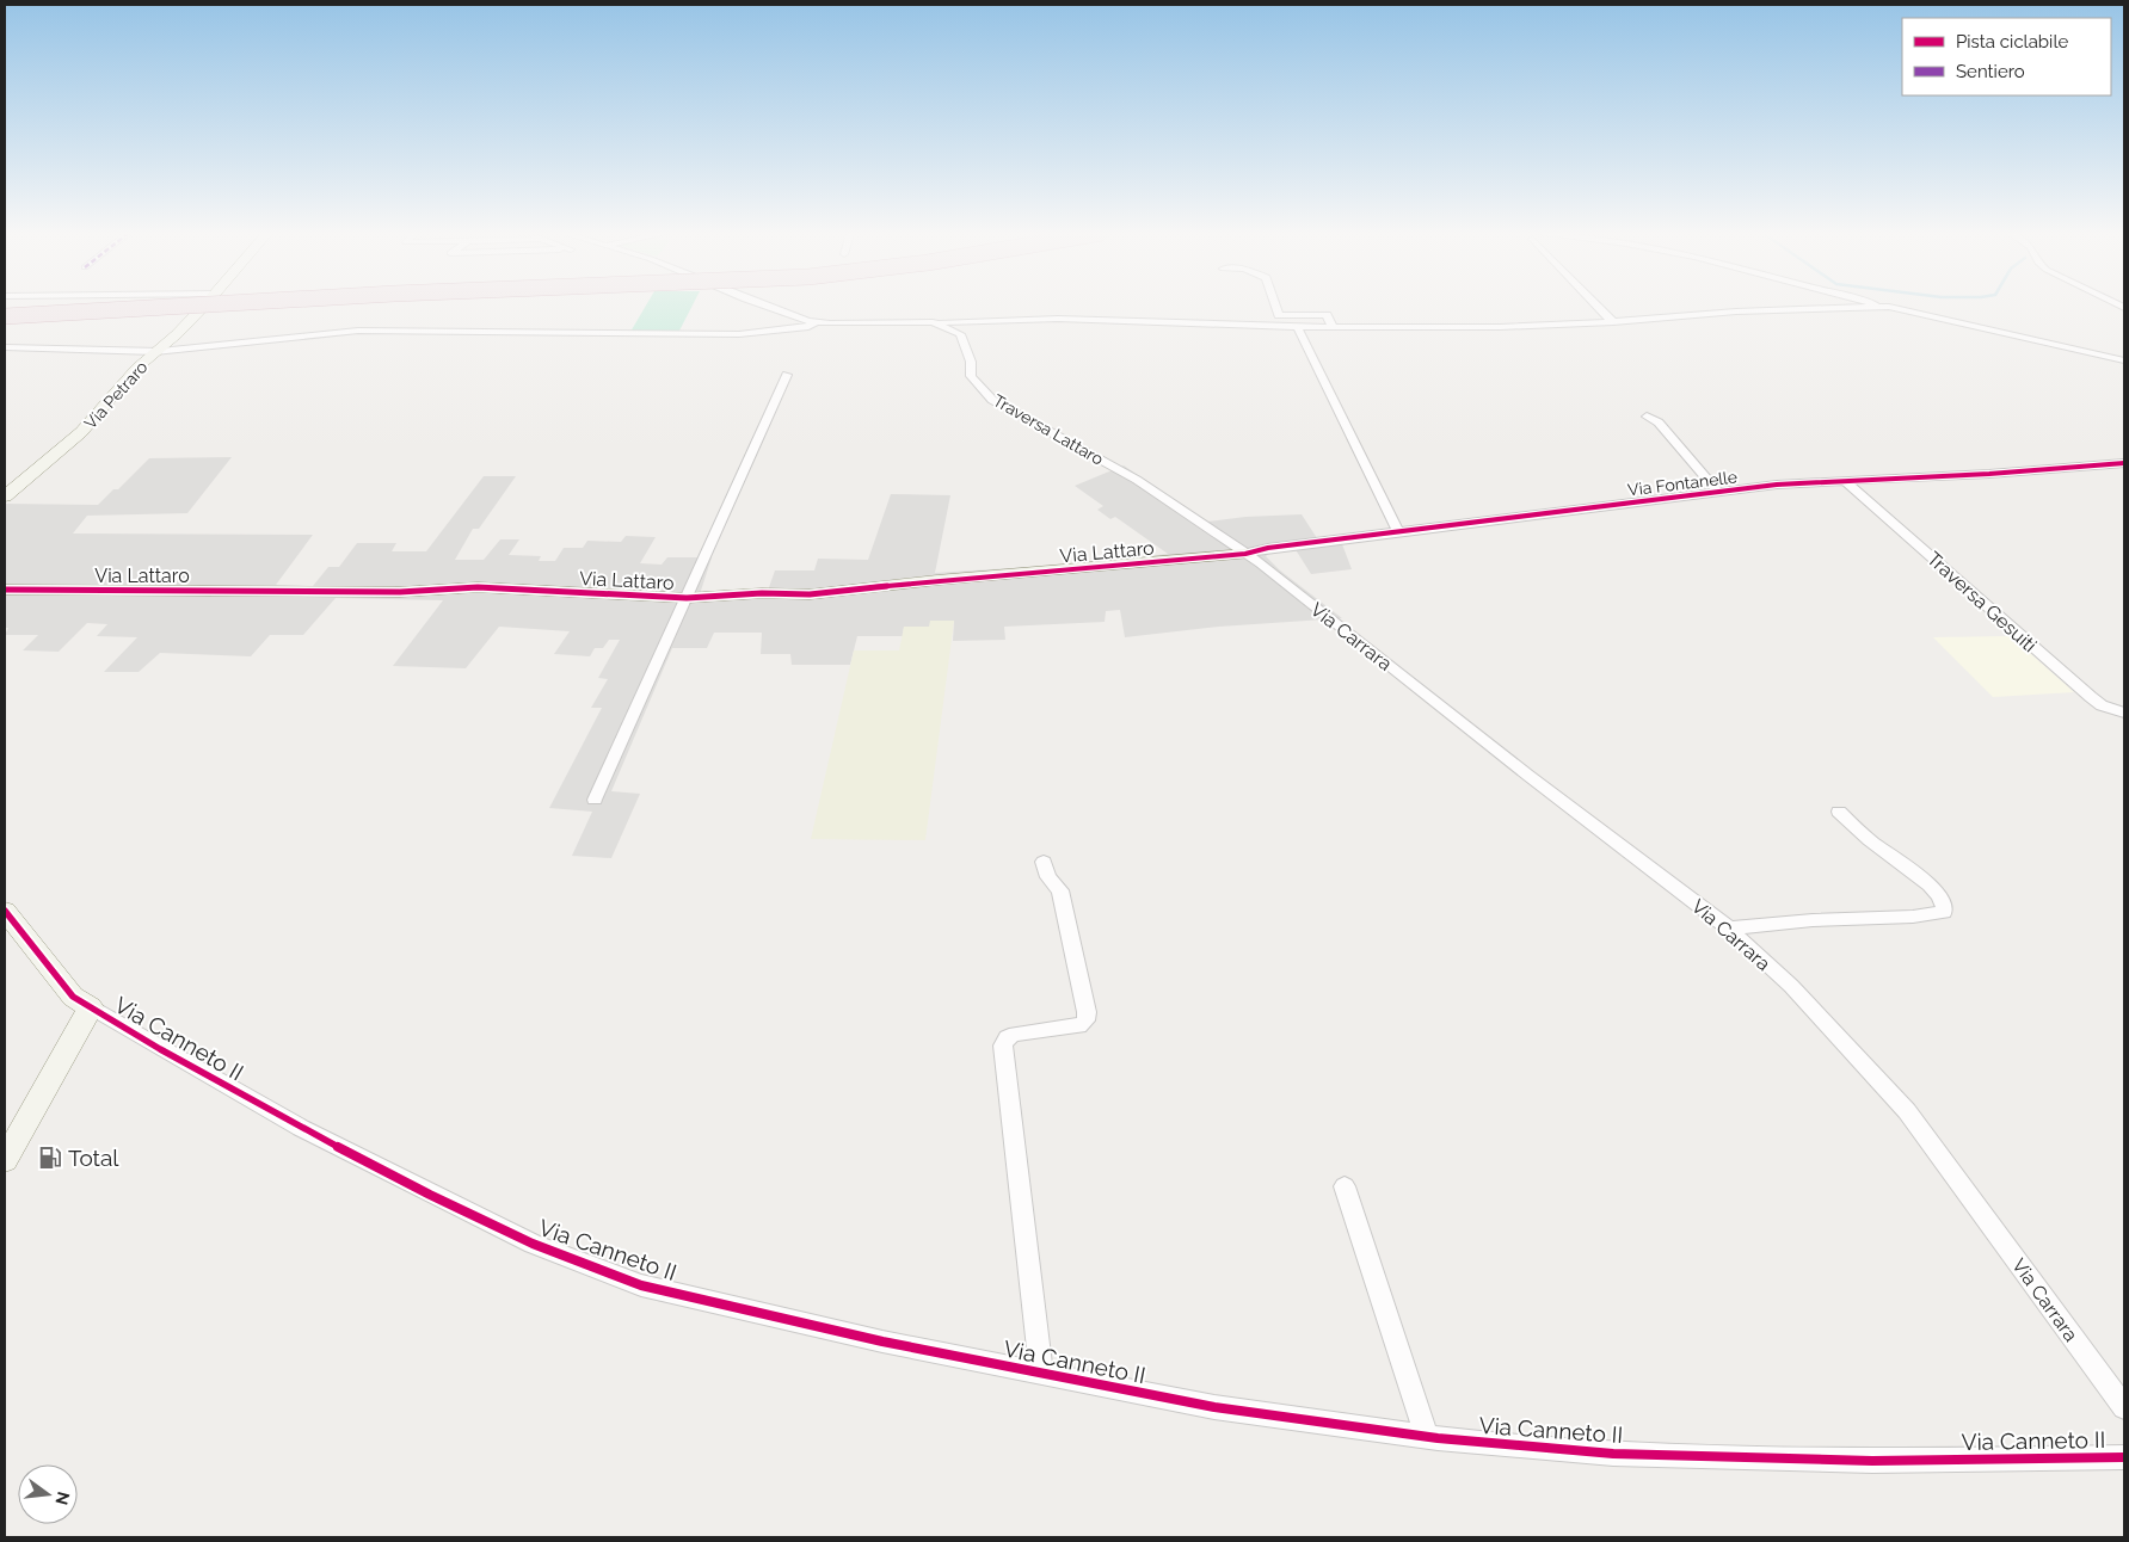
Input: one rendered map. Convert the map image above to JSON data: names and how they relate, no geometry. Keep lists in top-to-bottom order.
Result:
{
  "streets": {
    "street": [
      "Via Petraro",
      "Traversa Lattaro",
      "Via Fontanelle",
      "Via Lattaro",
      "Traversa Gesuiti",
      "Via Carrara",
      "Via Canneto II"
    ]
  },
  "crossings": [
    ["Traversa Lattaro", "Via Fontanelle"],
    ["Traversa Lattaro", "Via Lattaro"],
    ["Traversa Lattaro", "Via Carrara"],
    ["Via Fontanelle", "Via Lattaro"],
    ["Via Fontanelle", "Traversa Gesuiti"],
    ["Via Fontanelle", "Via Carrara"],
    ["Via Lattaro", "Via Carrara"]
  ],
  "places": {
    "fuel station": ["Total"]
  },
  "legend": ["Pista ciclabile", "Sentiero"],
  "north": "right"
}
